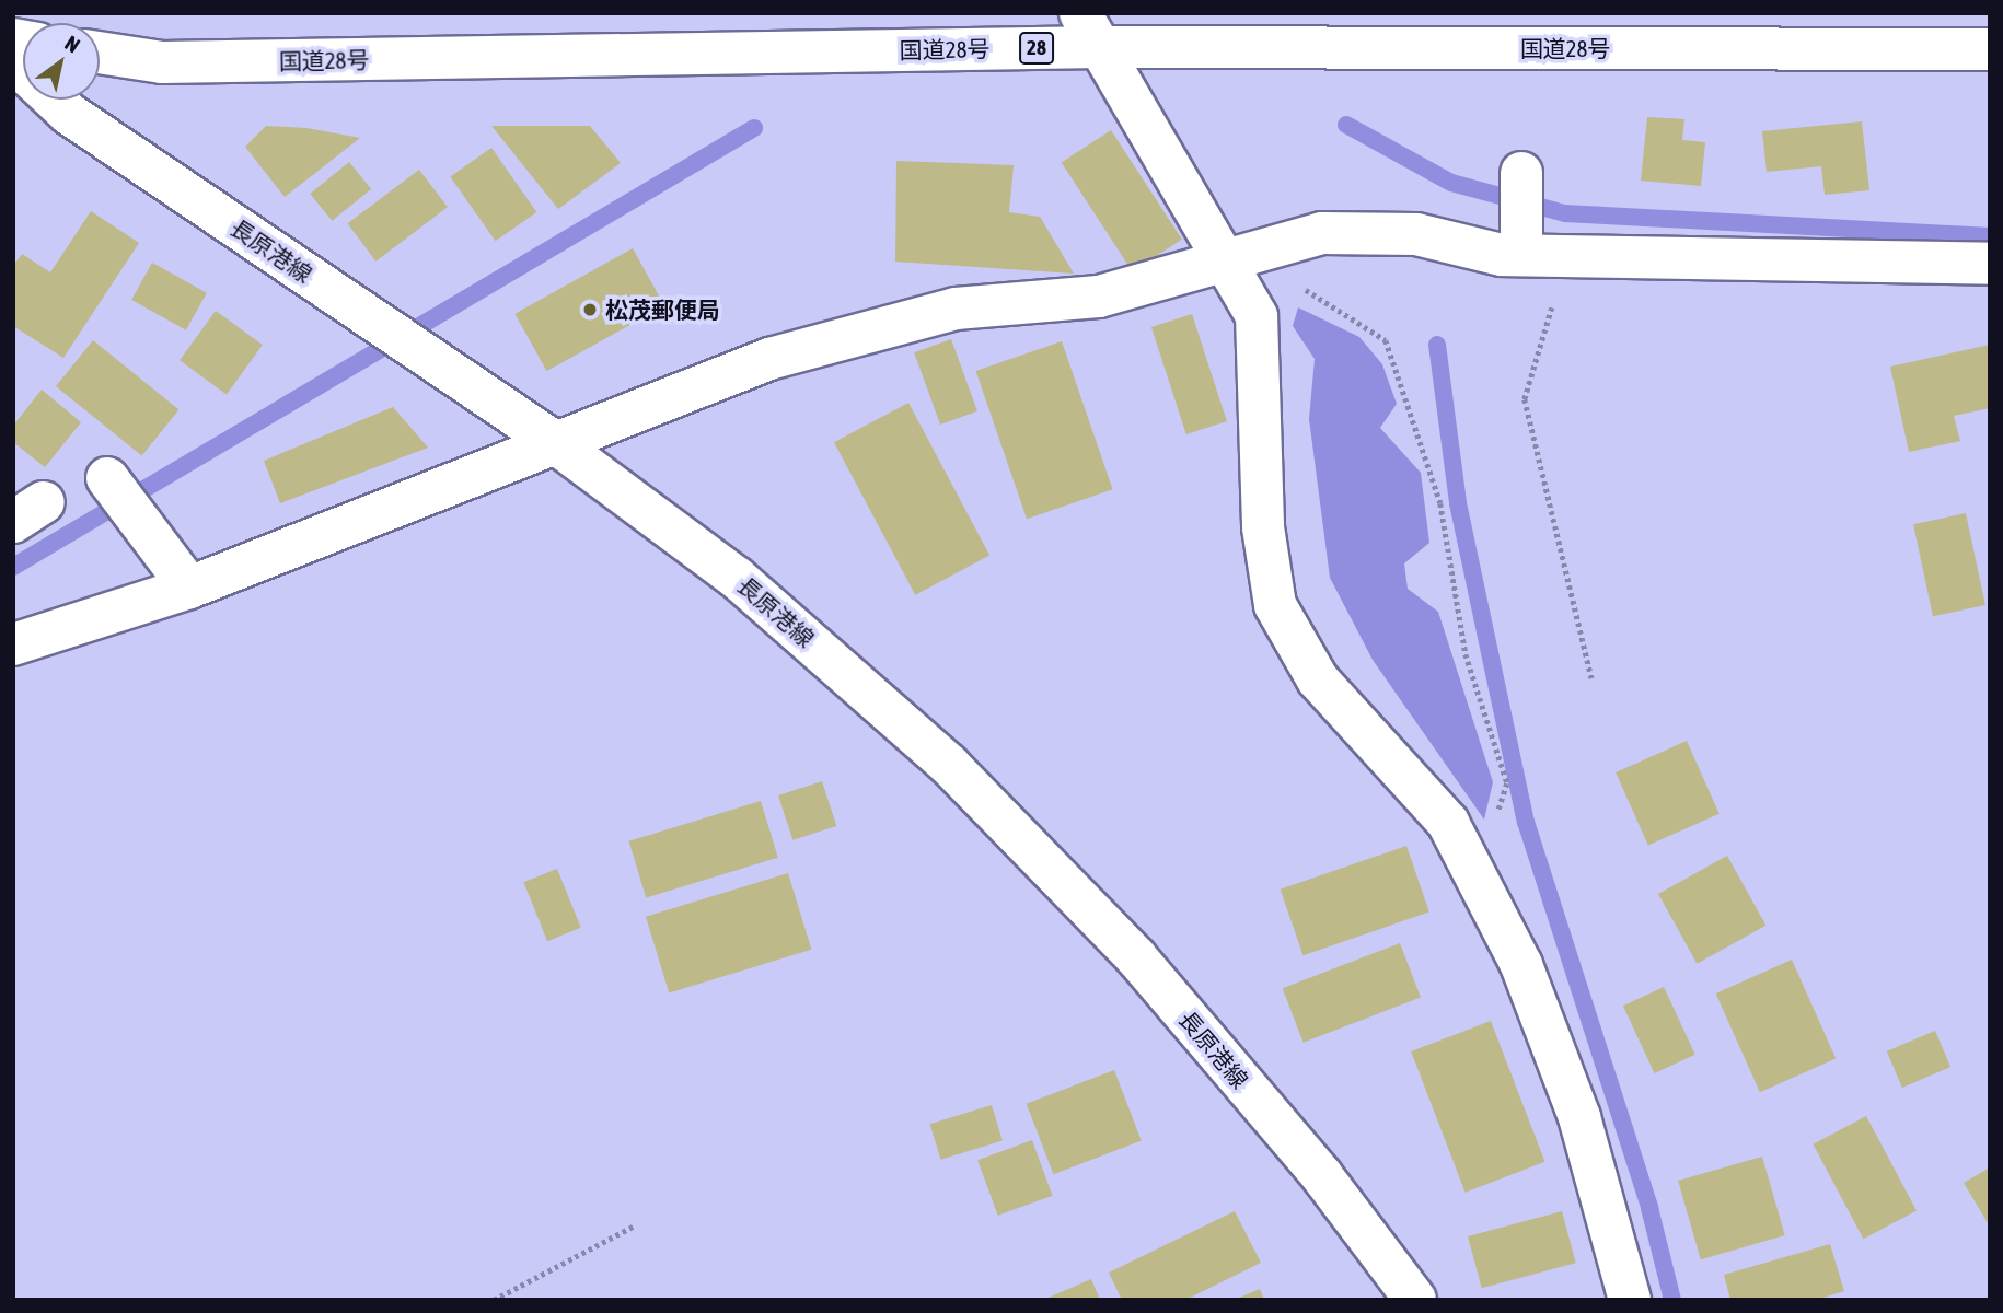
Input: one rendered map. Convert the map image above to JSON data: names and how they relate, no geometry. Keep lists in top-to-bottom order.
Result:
{
  "streets": {
    "main road": ["28", "国道28号", "長原港線"]
  },
  "places": ["松茂郵便局"],
  "north": "top right"
}
